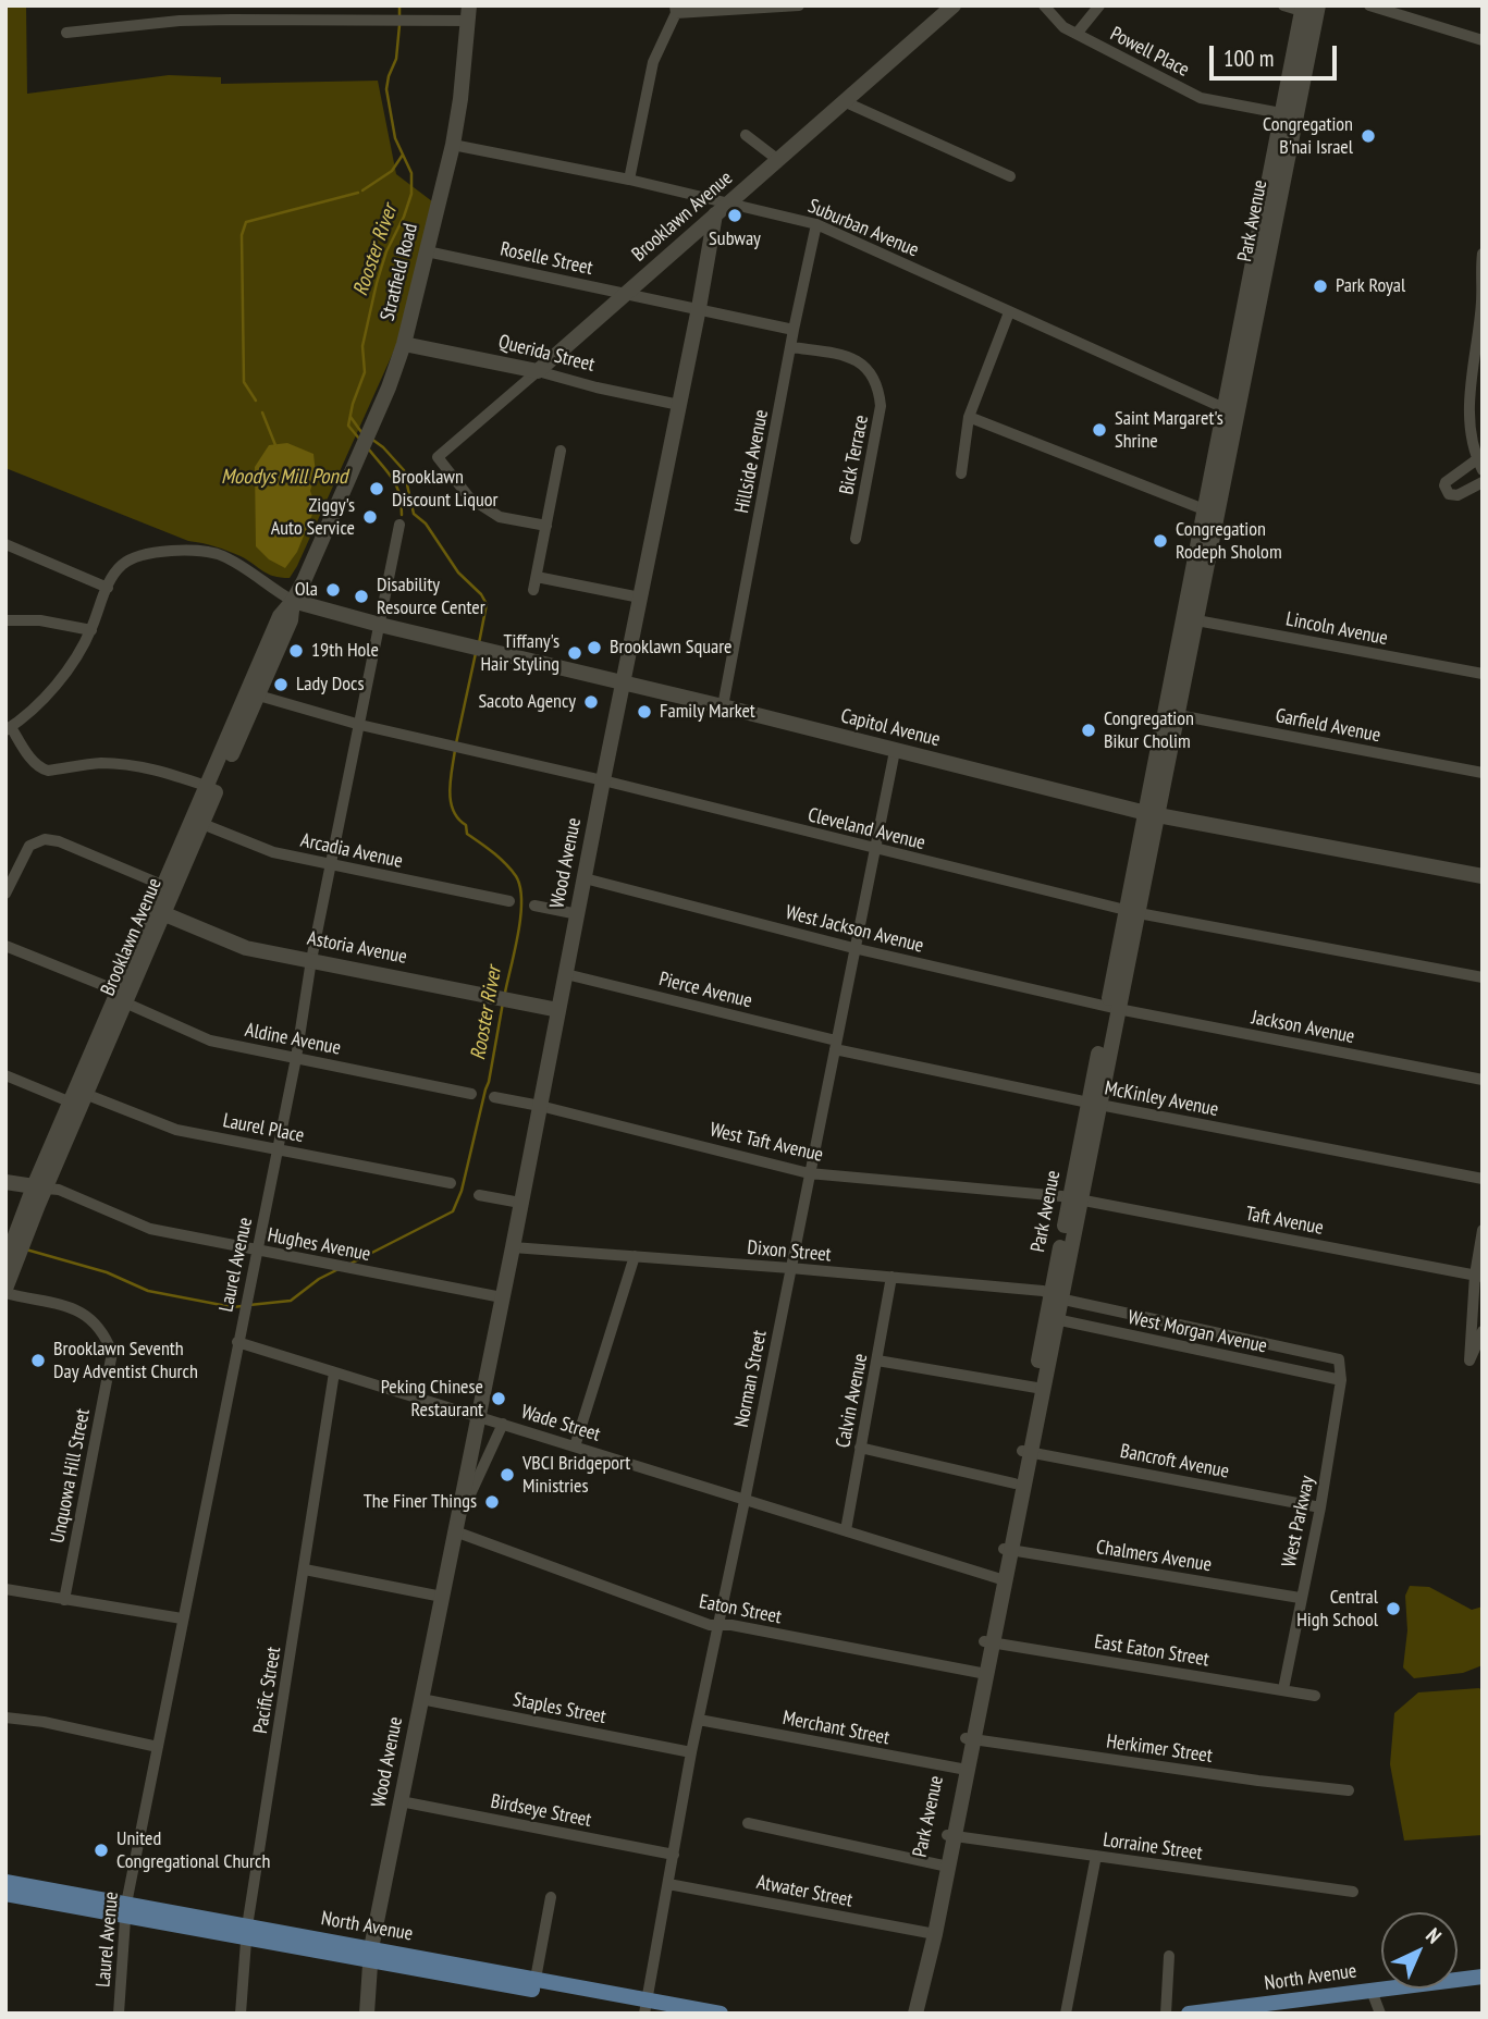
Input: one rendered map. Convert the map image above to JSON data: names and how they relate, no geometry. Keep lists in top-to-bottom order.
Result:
{
  "streets": {
    "main road": [
      "Brooklawn Avenue",
      "Park Avenue",
      "Stratfield Road",
      "Querida Street",
      "Capitol Avenue",
      "Wood Avenue",
      "Astoria Avenue",
      "North Avenue"
    ],
    "street": [
      "Powell Place",
      "Suburban Avenue",
      "Roselle Street",
      "Bick Terrace",
      "Hillside Avenue",
      "Lincoln Avenue",
      "Garfield Avenue",
      "Cleveland Avenue",
      "Arcadia Avenue",
      "West Jackson Avenue",
      "Pierce Avenue",
      "Jackson Avenue",
      "Aldine Avenue",
      "McKinley Avenue",
      "Laurel Place",
      "West Taft Avenue",
      "Taft Avenue",
      "Hughes Avenue",
      "Dixon Street",
      "Laurel Avenue",
      "West Morgan Avenue",
      "Norman Street",
      "Calvin Avenue",
      "Wade Street",
      "Bancroft Avenue",
      "Unquowa Hill Street",
      "West Parkway",
      "Chalmers Avenue",
      "Eaton Street",
      "East Eaton Street",
      "Pacific Street",
      "Staples Street",
      "Merchant Street",
      "Herkimer Street",
      "Birdseye Street",
      "Lorraine Street",
      "Atwater Street"
    ]
  },
  "crossings": [
    ["Powell Place", "Park Avenue"],
    ["Brooklawn Avenue", "Suburban Avenue"],
    ["Brooklawn Avenue", "Roselle Street"],
    ["Brooklawn Avenue", "Stratfield Road"],
    ["Brooklawn Avenue", "Querida Street"],
    ["Brooklawn Avenue", "Capitol Avenue"],
    ["Brooklawn Avenue", "Cleveland Avenue"],
    ["Brooklawn Avenue", "Arcadia Avenue"],
    ["Brooklawn Avenue", "Wood Avenue"],
    ["Brooklawn Avenue", "Astoria Avenue"],
    ["Brooklawn Avenue", "Aldine Avenue"],
    ["Brooklawn Avenue", "Laurel Place"],
    ["Brooklawn Avenue", "Hughes Avenue"],
    ["Brooklawn Avenue", "Unquowa Hill Street"],
    ["Park Avenue", "Suburban Avenue"],
    ["Park Avenue", "Lincoln Avenue"],
    ["Park Avenue", "Garfield Avenue"],
    ["Park Avenue", "Capitol Avenue"],
    ["Park Avenue", "Cleveland Avenue"],
    ["Park Avenue", "West Jackson Avenue"],
    ["Park Avenue", "Jackson Avenue"],
    ["Park Avenue", "McKinley Avenue"],
    ["Park Avenue", "West Taft Avenue"],
    ["Park Avenue", "Taft Avenue"],
    ["Park Avenue", "Dixon Street"],
    ["Park Avenue", "West Morgan Avenue"],
    ["Park Avenue", "Wade Street"],
    ["Park Avenue", "Bancroft Avenue"],
    ["Park Avenue", "Chalmers Avenue"],
    ["Park Avenue", "Eaton Street"],
    ["Park Avenue", "East Eaton Street"],
    ["Park Avenue", "Merchant Street"],
    ["Park Avenue", "Herkimer Street"],
    ["Park Avenue", "Lorraine Street"],
    ["Park Avenue", "Atwater Street"],
    ["Suburban Avenue", "Stratfield Road"],
    ["Suburban Avenue", "Hillside Avenue"],
    ["Roselle Street", "Stratfield Road"],
    ["Roselle Street", "Hillside Avenue"],
    ["Roselle Street", "Wood Avenue"],
    ["Stratfield Road", "Querida Street"],
    ["Querida Street", "Wood Avenue"],
    ["Bick Terrace", "Hillside Avenue"],
    ["Hillside Avenue", "Capitol Avenue"],
    ["Capitol Avenue", "Wood Avenue"],
    ["Capitol Avenue", "Laurel Avenue"],
    ["Capitol Avenue", "Norman Street"],
    ["Cleveland Avenue", "Wood Avenue"],
    ["Cleveland Avenue", "Laurel Avenue"],
    ["Cleveland Avenue", "Norman Street"],
    ["Arcadia Avenue", "Laurel Avenue"],
    ["Wood Avenue", "West Jackson Avenue"],
    ["Wood Avenue", "Astoria Avenue"],
    ["Wood Avenue", "Pierce Avenue"],
    ["Wood Avenue", "West Taft Avenue"],
    ["Wood Avenue", "Hughes Avenue"],
    ["Wood Avenue", "Dixon Street"],
    ["Wood Avenue", "Wade Street"],
    ["Wood Avenue", "Eaton Street"],
    ["Wood Avenue", "Staples Street"],
    ["Wood Avenue", "Birdseye Street"],
    ["Wood Avenue", "North Avenue"],
    ["West Jackson Avenue", "Jackson Avenue"],
    ["West Jackson Avenue", "Norman Street"],
    ["Astoria Avenue", "Laurel Avenue"],
    ["Pierce Avenue", "McKinley Avenue"],
    ["Pierce Avenue", "Norman Street"],
    ["Aldine Avenue", "Laurel Avenue"],
    ["McKinley Avenue", "Norman Street"],
    ["Laurel Place", "Laurel Avenue"],
    ["West Taft Avenue", "Taft Avenue"],
    ["West Taft Avenue", "Norman Street"],
    ["Hughes Avenue", "Laurel Avenue"],
    ["Dixon Street", "West Morgan Avenue"],
    ["Dixon Street", "Norman Street"],
    ["Dixon Street", "Calvin Avenue"],
    ["Laurel Avenue", "Wade Street"],
    ["Laurel Avenue", "North Avenue"],
    ["West Morgan Avenue", "West Parkway"],
    ["Norman Street", "Wade Street"],
    ["Norman Street", "Eaton Street"],
    ["Norman Street", "Staples Street"],
    ["Norman Street", "Merchant Street"],
    ["Norman Street", "Birdseye Street"],
    ["Norman Street", "Atwater Street"],
    ["Norman Street", "North Avenue"],
    ["Calvin Avenue", "Wade Street"],
    ["Wade Street", "Pacific Street"],
    ["Bancroft Avenue", "West Parkway"],
    ["West Parkway", "Chalmers Avenue"],
    ["West Parkway", "East Eaton Street"],
    ["Pacific Street", "North Avenue"]
  ],
  "water": ["Rooster River", "Moodys Mill Pond"],
  "places": [
    "Congregation B'nai Israel",
    "Subway",
    "Park Royal",
    "Saint Margaret's Shrine",
    "Brooklawn Discount Liquor",
    "Ziggy's Auto Service",
    "Congregation Rodeph Sholom",
    "Ola",
    "Disability Resource Center",
    "Brooklawn Square",
    "19th Hole",
    "Tiffany's Hair Styling",
    "Lady Docs",
    "Sacoto Agency",
    "Family Market",
    "Congregation Bikur Cholim",
    "Brooklawn Seventh Day Adventist Church",
    "Peking Chinese Restaurant",
    "VBCI Bridgeport Ministries",
    "The Finer Things",
    "Central High School",
    "United Congregational Church"
  ],
  "scale_bar": "100 m",
  "north": "top right"
}
